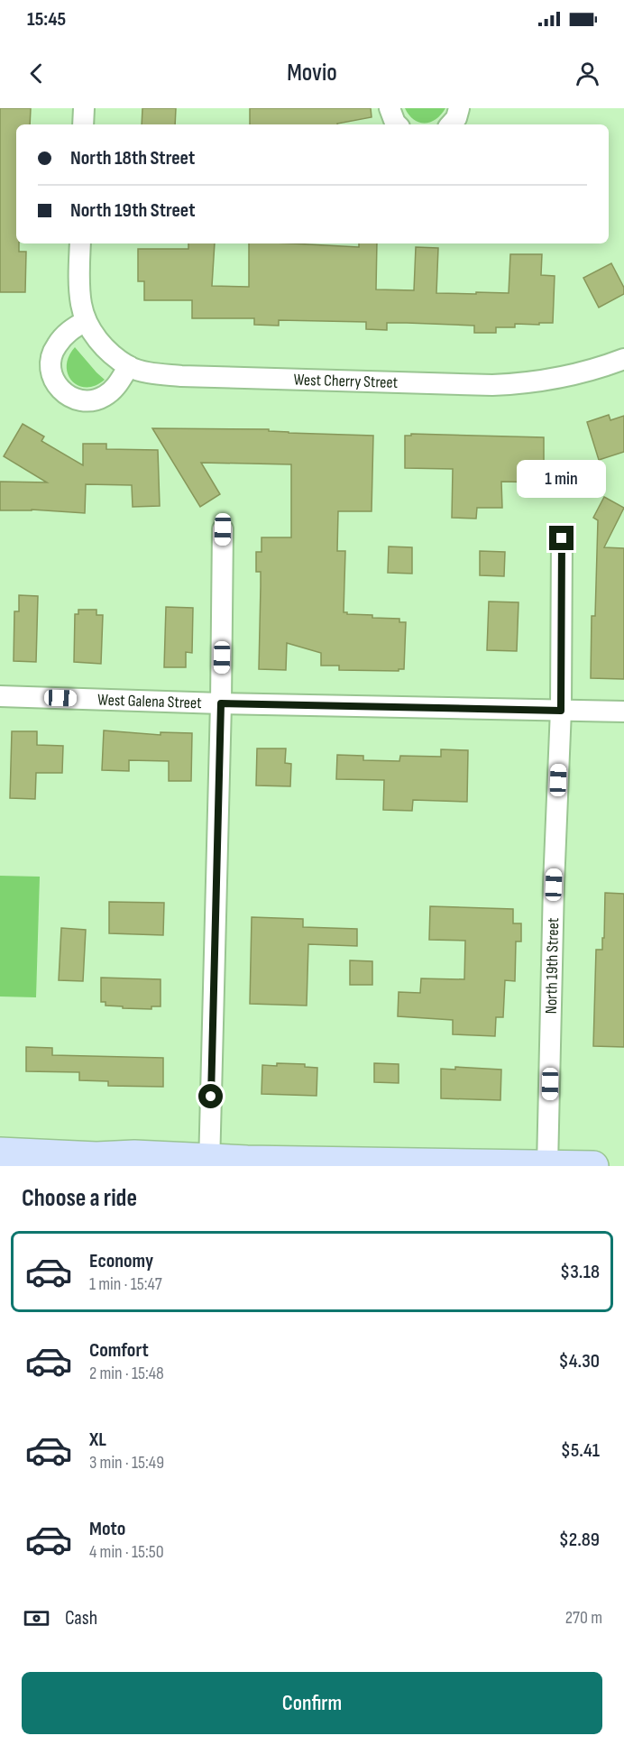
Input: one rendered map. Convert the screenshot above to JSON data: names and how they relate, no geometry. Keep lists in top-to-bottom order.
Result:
{
  "streets": {
    "street": ["West Cherry Street", "West Galena Street", "North 19th Street"]
  },
  "crossings": [
    ["West Galena Street", "North 19th Street"]
  ],
  "page": {
    "status": "15:45",
    "header": "Movio",
    "banner": ["North 18th Street", "North 19th Street"],
    "bubble": "1 min",
    "heading": "Choose a ride",
    "list": [
      {
        "name": "Economy",
        "note": "1 min · 15:47",
        "value": "$3.18"
      },
      {
        "name": "Comfort",
        "note": "2 min · 15:48",
        "value": "$4.30"
      },
      {
        "name": "XL",
        "note": "3 min · 15:49",
        "value": "$5.41"
      },
      {
        "name": "Moto",
        "note": "4 min · 15:50",
        "value": "$2.89"
      }
    ],
    "pay": ["Cash", "270 m"],
    "buttons": "Confirm"
  }
}
